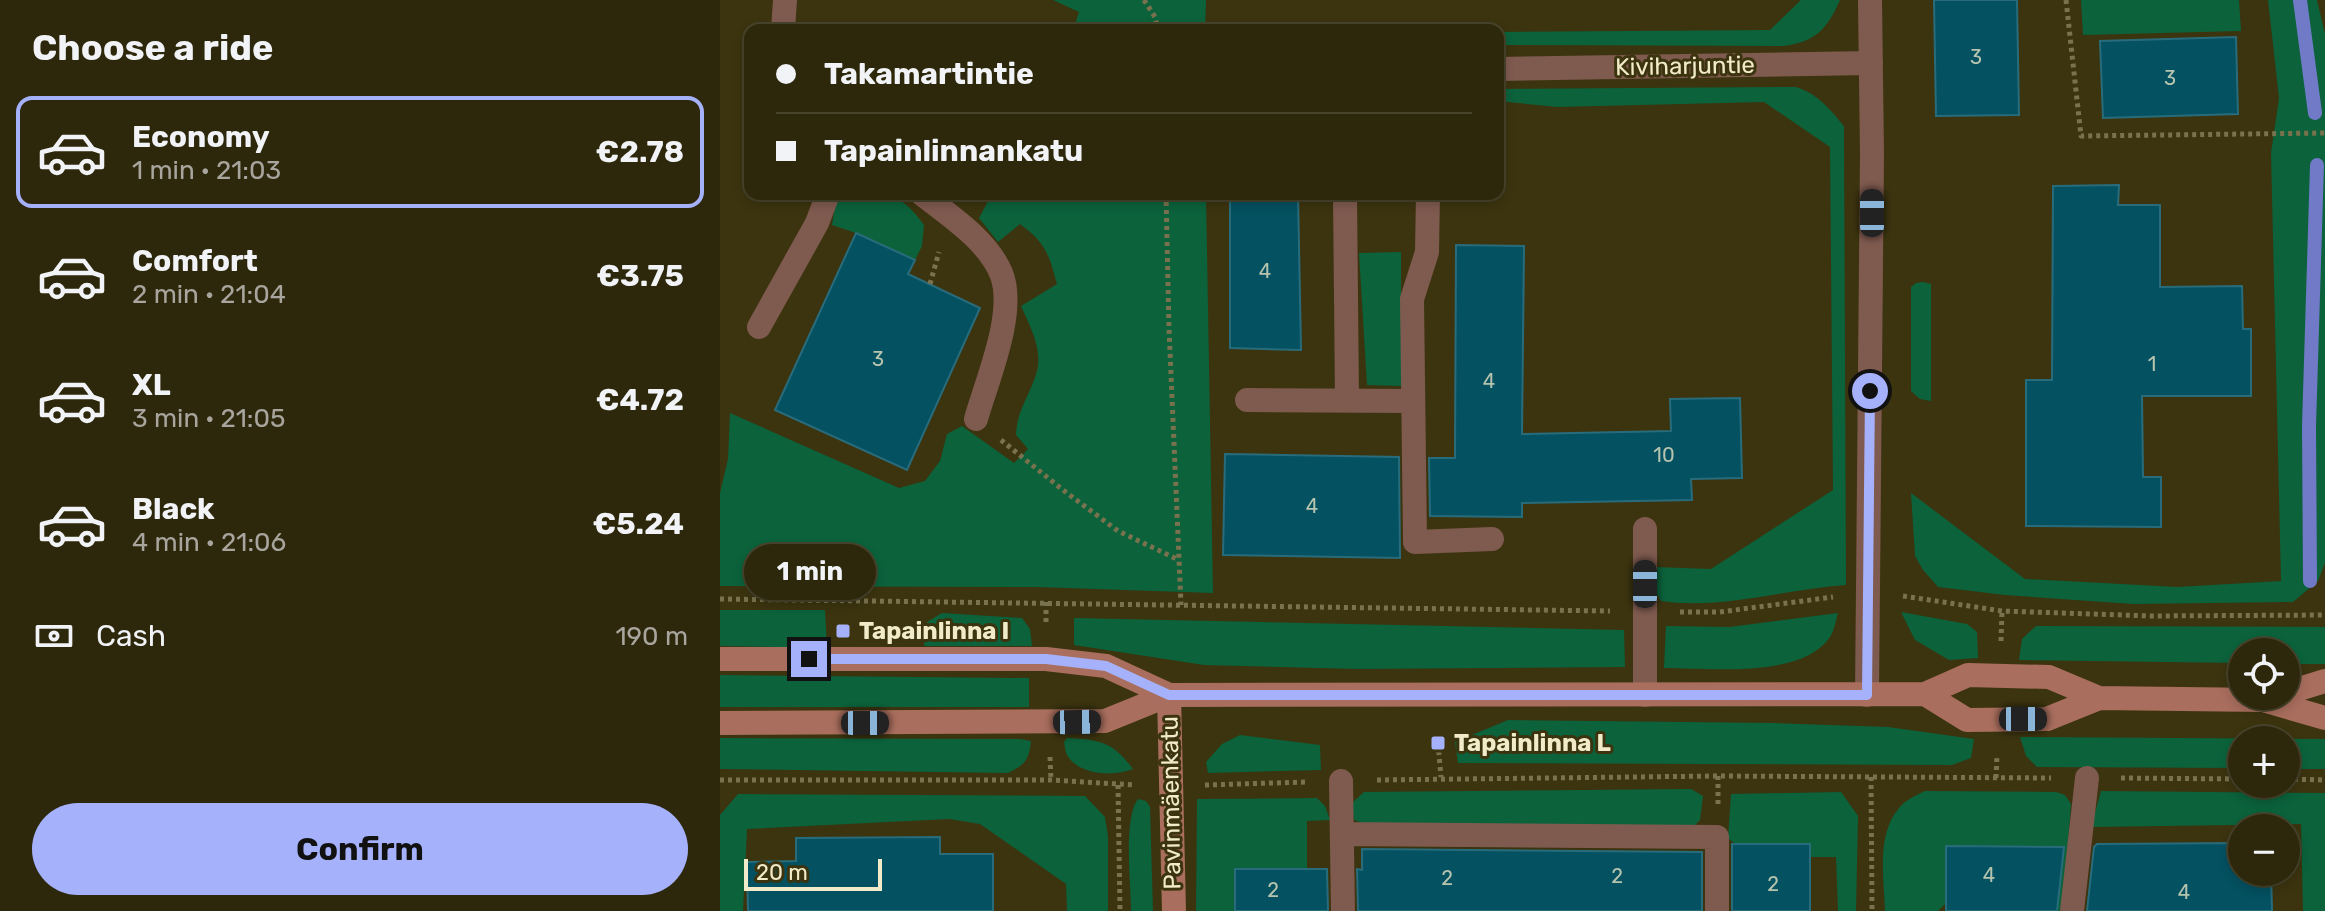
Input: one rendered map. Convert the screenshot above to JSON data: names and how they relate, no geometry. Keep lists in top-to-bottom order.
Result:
{
  "streets": {
    "street": ["Kiviharjuntie", "Pavinmäenkatu"]
  },
  "places": {
    "transit": ["Tapainlinna I", "Tapainlinna L"]
  },
  "house_numbers": [
    "3",
    "3",
    "4",
    "3",
    "1",
    "4",
    "10",
    "4",
    "4",
    "2",
    "2",
    "2",
    "2",
    "4"
  ],
  "scale_bar": "20 m",
  "page": {
    "heading": "Choose a ride",
    "banner": ["Takamartintie", "Tapainlinnankatu"],
    "list": [
      {
        "name": "Economy",
        "note": "1 min · 21:03",
        "value": "€2.78"
      },
      {
        "name": "Comfort",
        "note": "2 min · 21:04",
        "value": "€3.75"
      },
      {
        "name": "XL",
        "note": "3 min · 21:05",
        "value": "€4.72"
      },
      {
        "name": "Black",
        "note": "4 min · 21:06",
        "value": "€5.24"
      }
    ],
    "bubble": "1 min",
    "pay": ["Cash", "190 m"],
    "map_buttons": ["+", "−"],
    "buttons": "Confirm",
    "scale": "20 m"
  }
}
